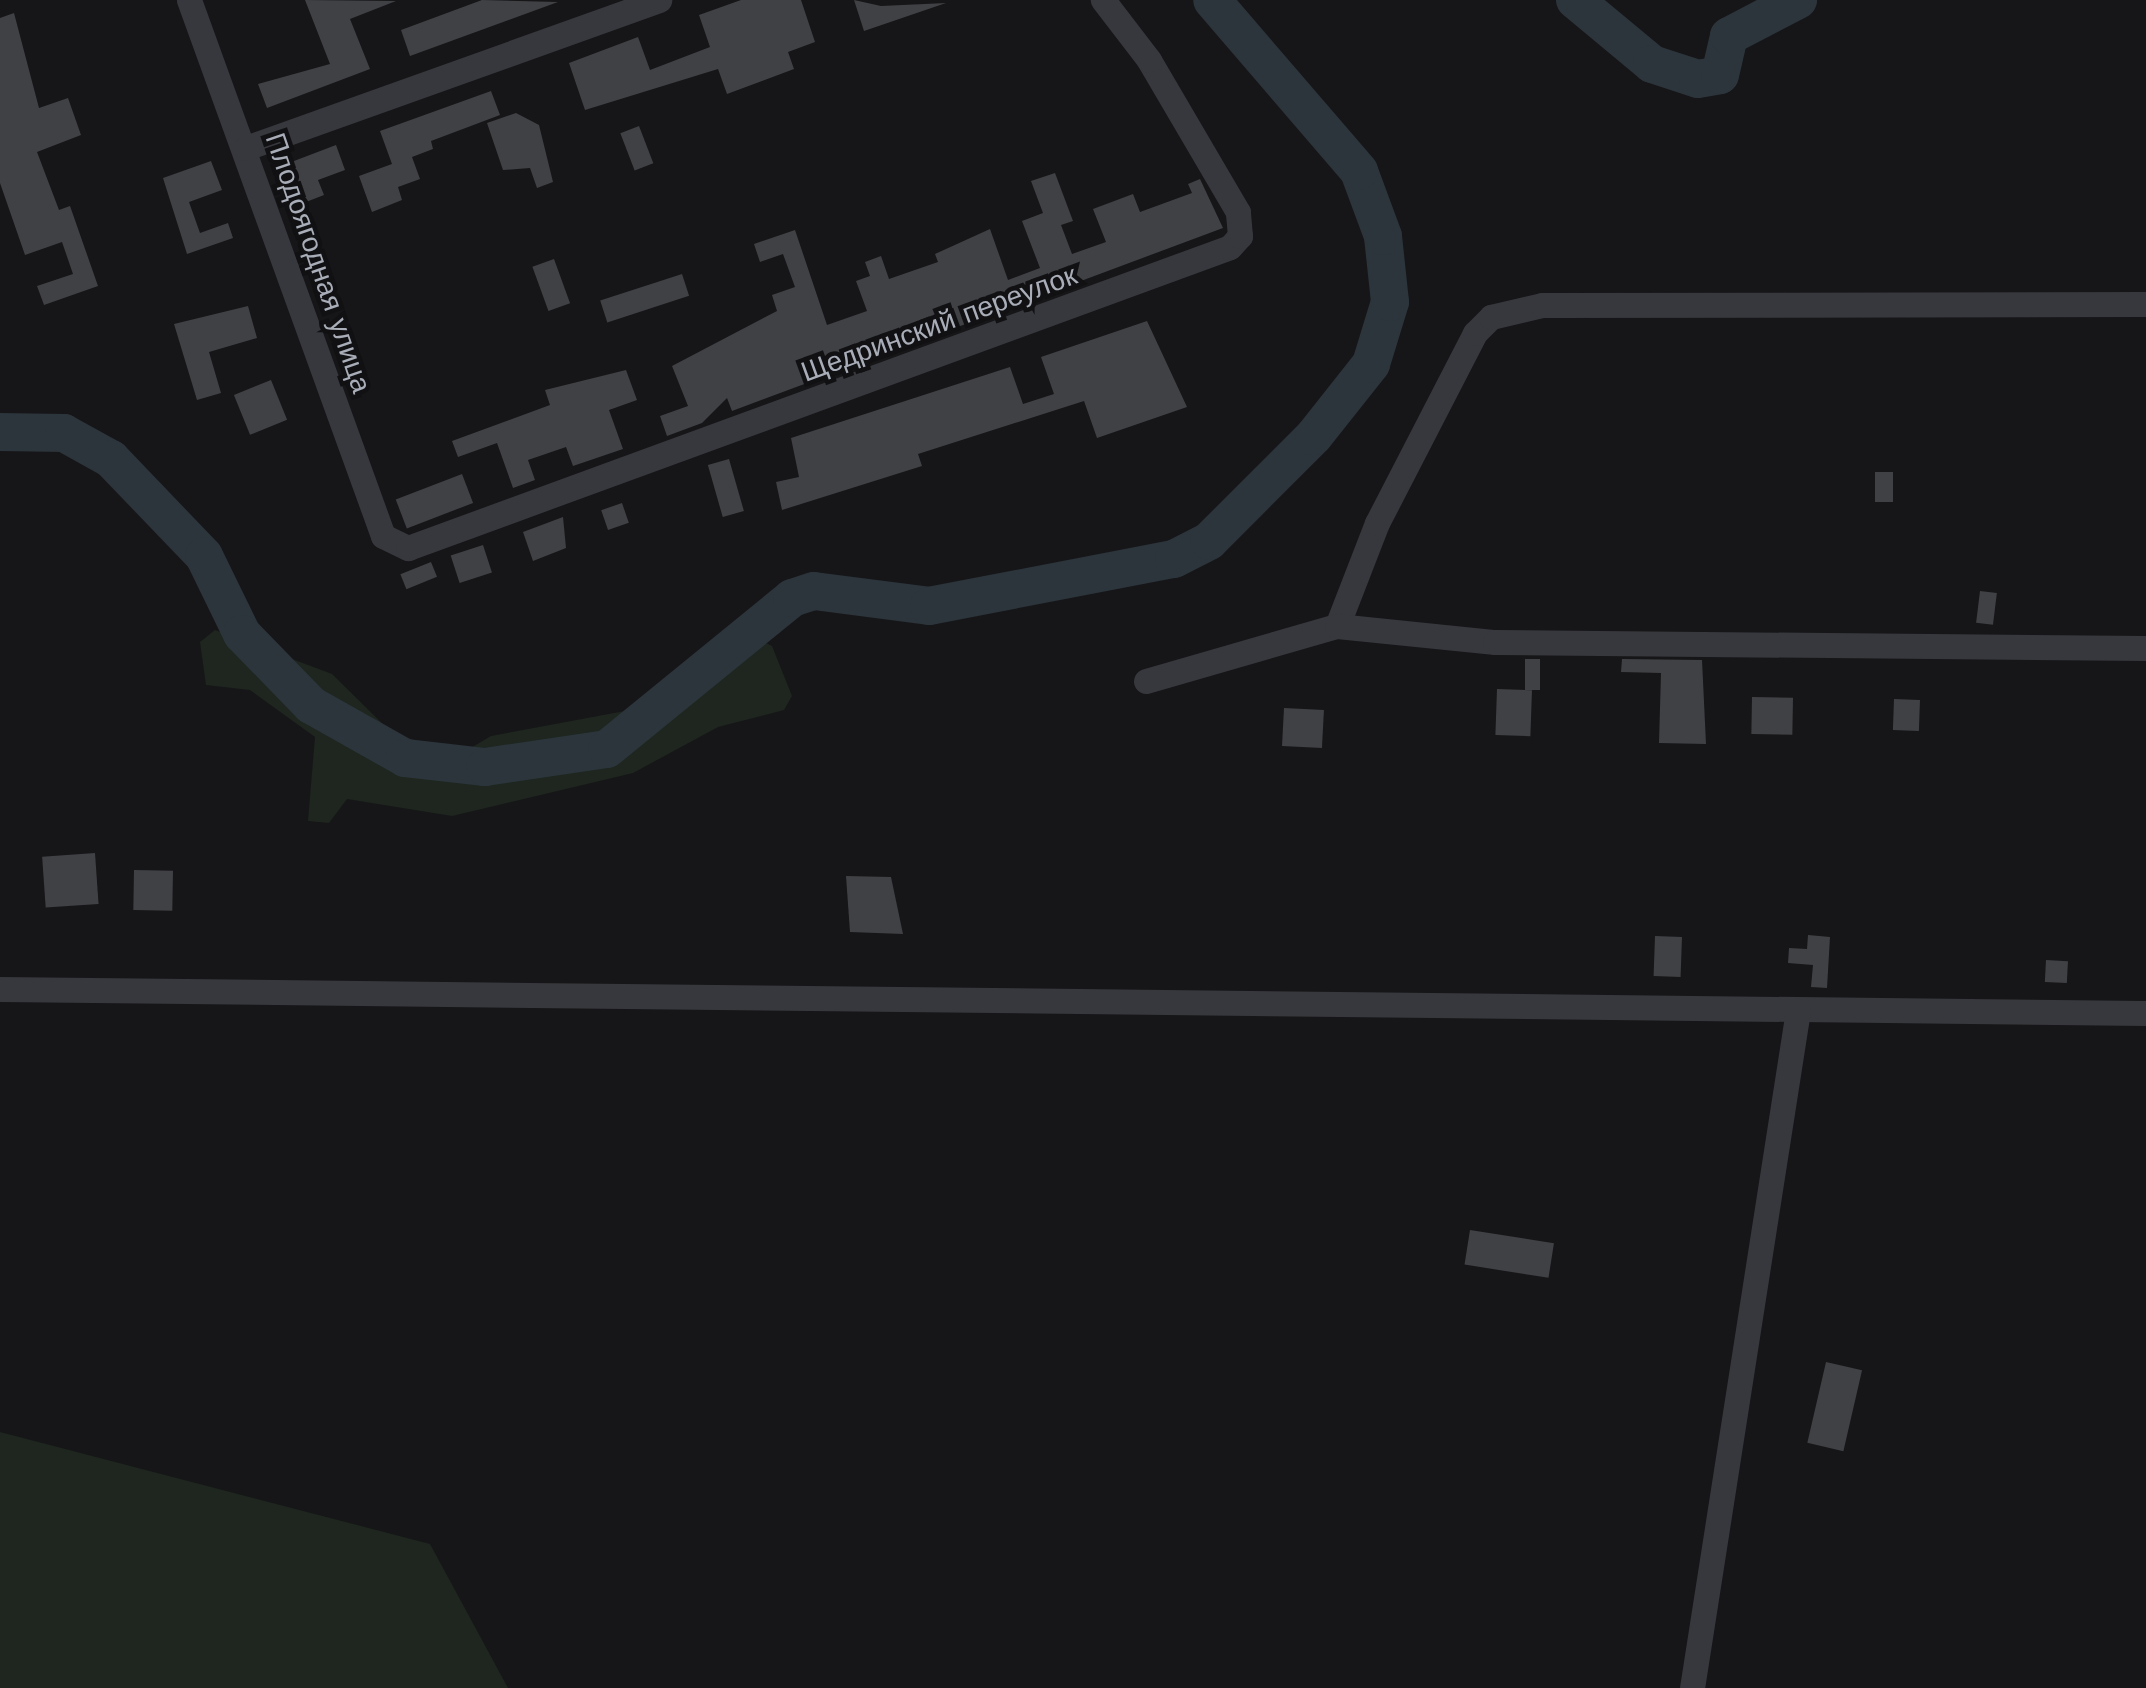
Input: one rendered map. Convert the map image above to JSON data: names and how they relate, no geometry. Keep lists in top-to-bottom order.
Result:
{
  "streets": {
    "street": ["Плодоягодная улица", "Щедринский переулок"]
  },
  "crossings": [
    ["Плодоягодная улица", "Щедринский переулок"]
  ]
}
